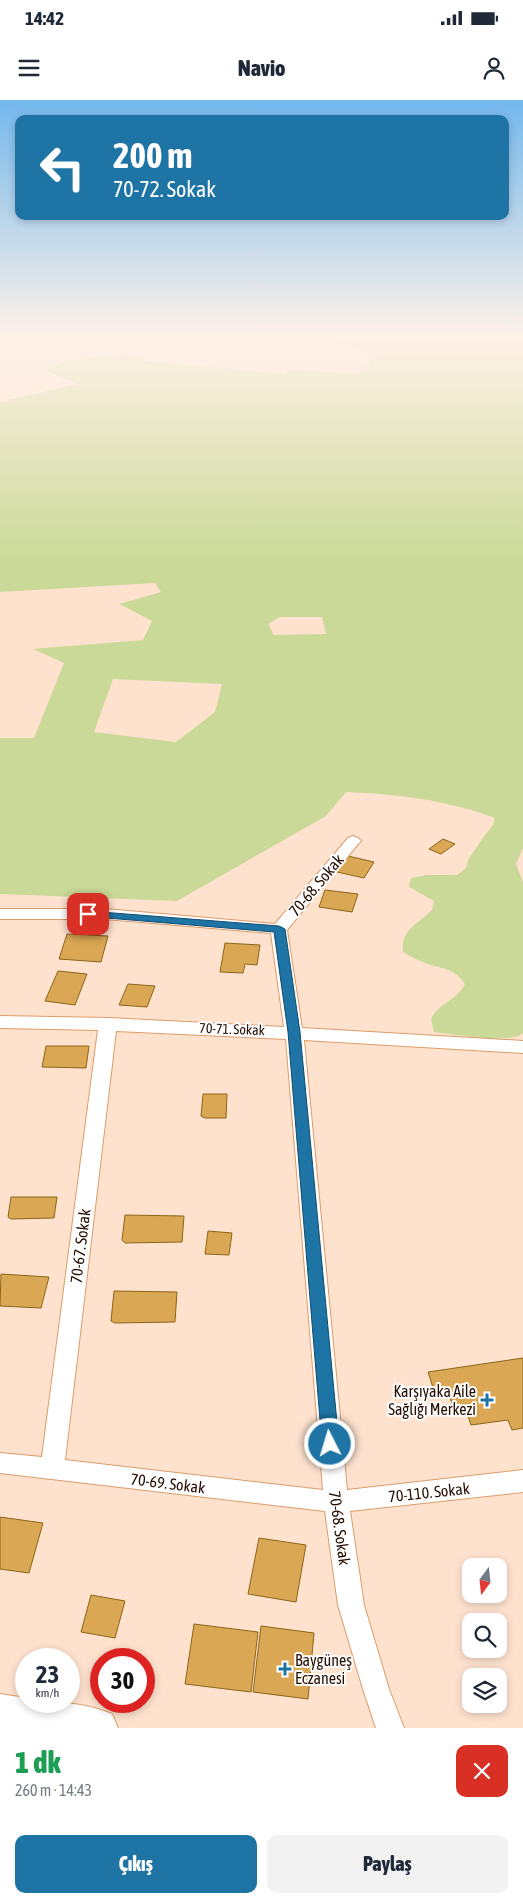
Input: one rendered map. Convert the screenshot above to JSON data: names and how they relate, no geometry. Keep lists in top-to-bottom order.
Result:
{
  "streets": {
    "street": [
      "70-68. Sokak",
      "70-71. Sokak",
      "70-67. Sokak",
      "70-69. Sokak",
      "70-110. Sokak"
    ]
  },
  "crossings": [
    ["70-68. Sokak", "70-71. Sokak"],
    ["70-68. Sokak", "70-69. Sokak"],
    ["70-68. Sokak", "70-110. Sokak"],
    ["70-71. Sokak", "70-67. Sokak"],
    ["70-67. Sokak", "70-69. Sokak"],
    ["70-69. Sokak", "70-110. Sokak"]
  ],
  "places": {
    "health": ["Karşıyaka Aile Sağlığı Merkezi", "Baygüneş Eczanesi"]
  },
  "north": "bottom",
  "page": {
    "status": "14:42",
    "header": "Navio",
    "turn": ["200 m", "70-72. Sokak"],
    "speed": "23 km/h",
    "limit": "30",
    "heading": ["1 dk", "260 m · 14:43"],
    "buttons": ["Çıkış", "Paylaş"]
  }
}
